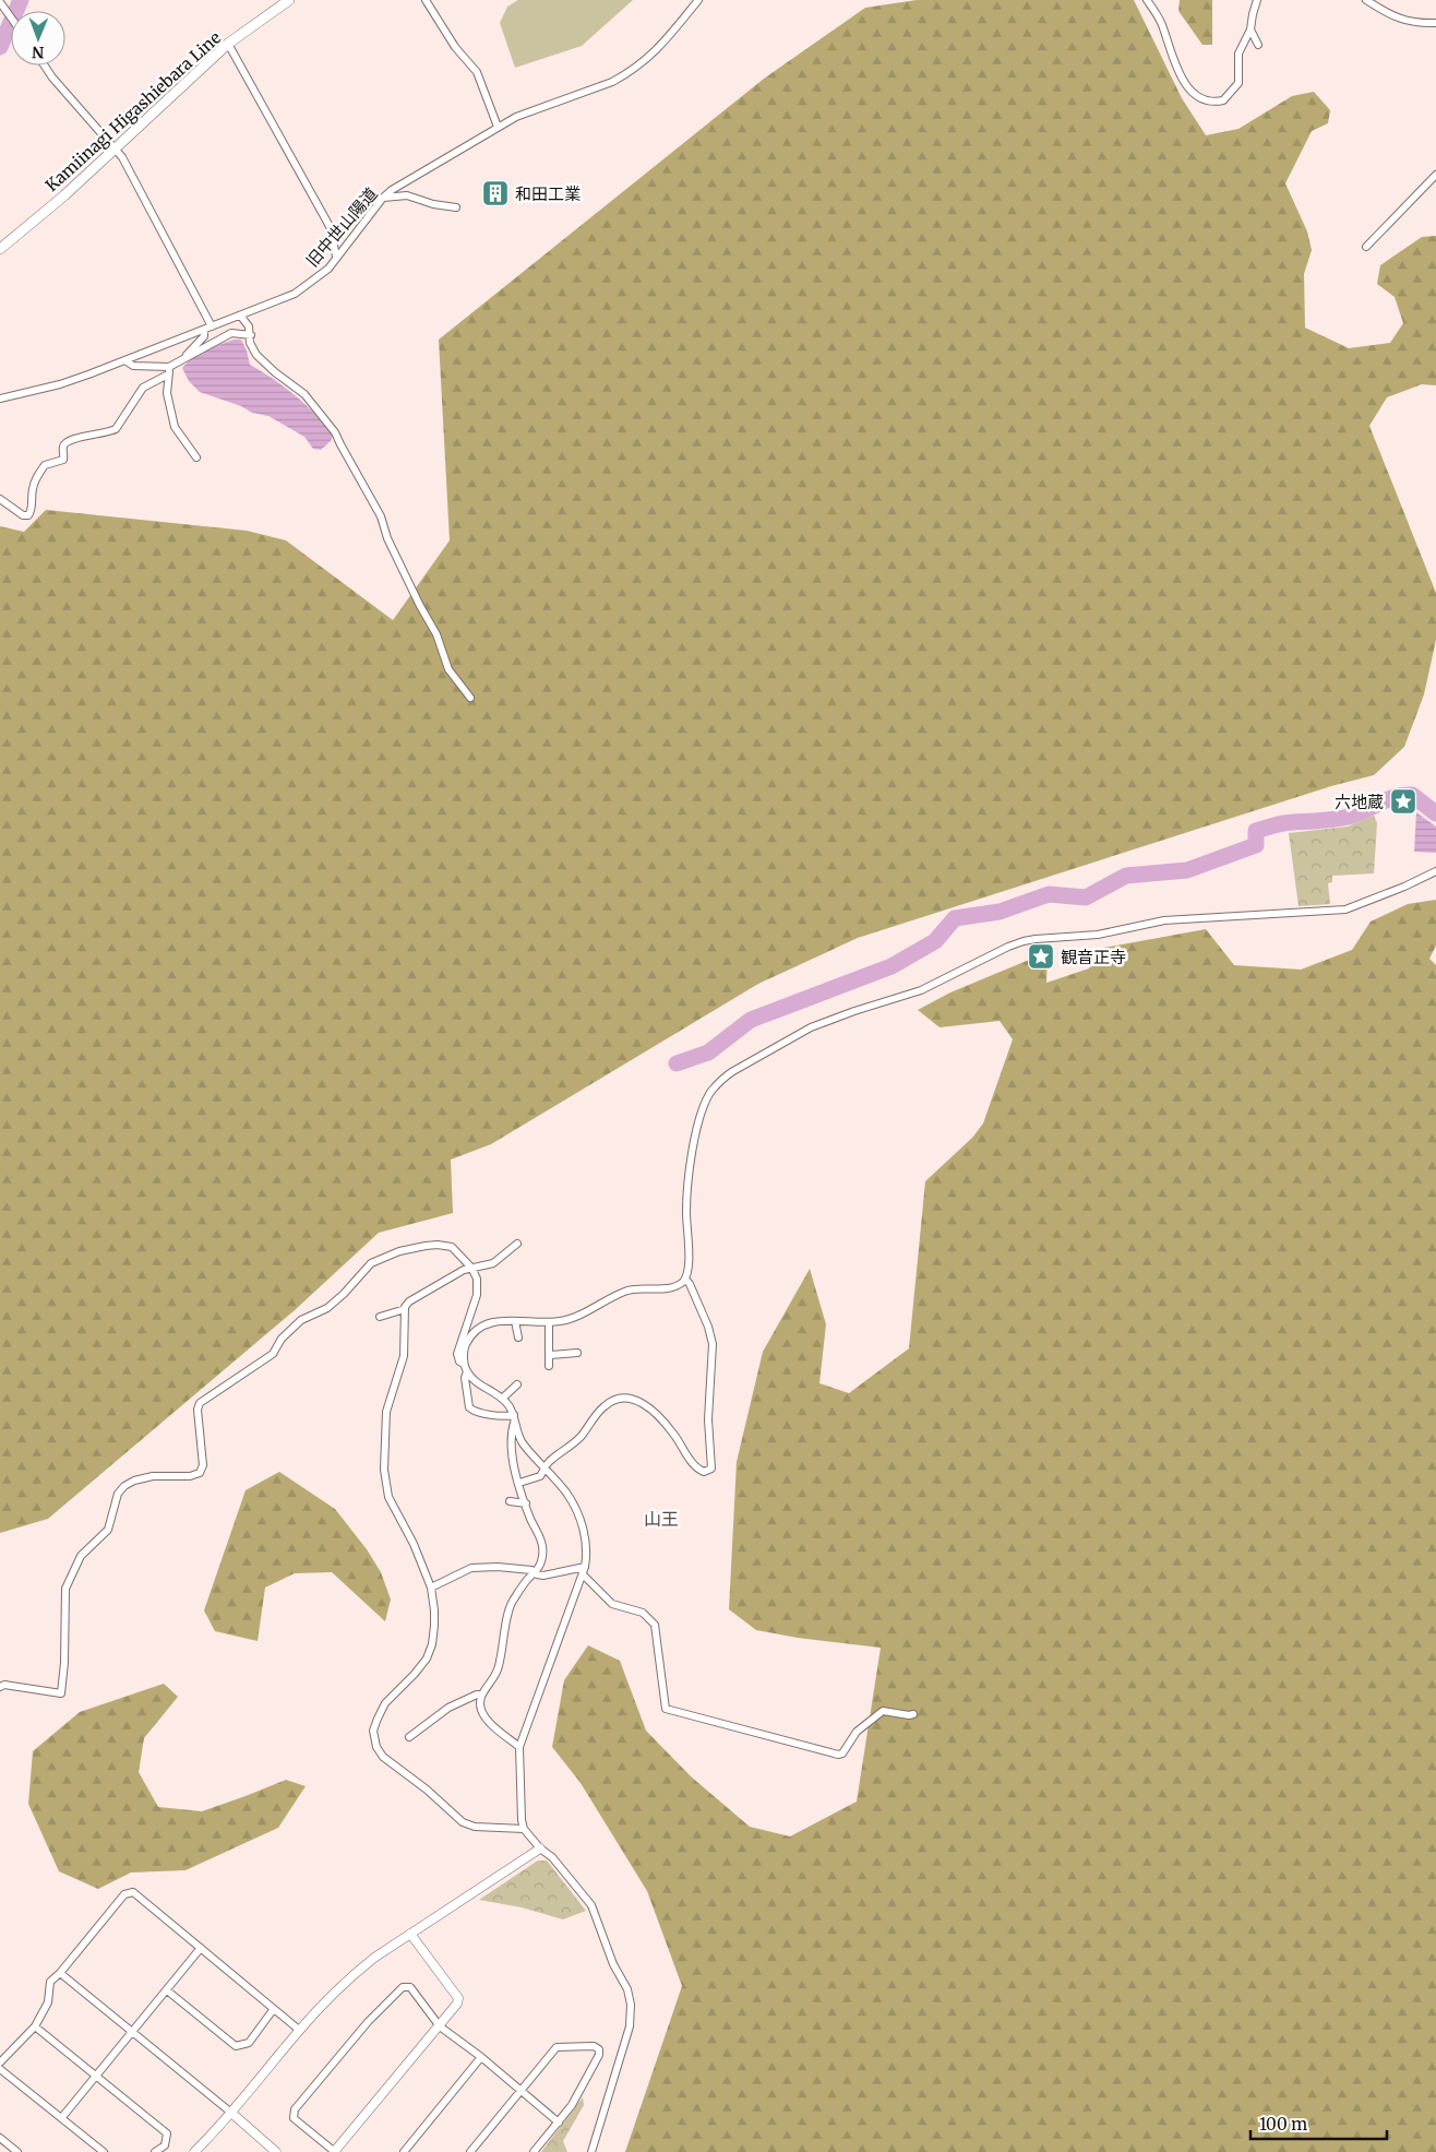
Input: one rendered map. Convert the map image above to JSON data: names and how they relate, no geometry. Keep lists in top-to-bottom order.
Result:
{
  "streets": {
    "main road": ["Kamiinagi Higashiebara Line"],
    "street": ["旧中世山陽道"]
  },
  "districts": ["山王"],
  "places": {
    "building": ["和田工業"],
    "place": ["六地蔵", "観音正寺"]
  },
  "scale_bar": "100 m",
  "north": "bottom"
}
